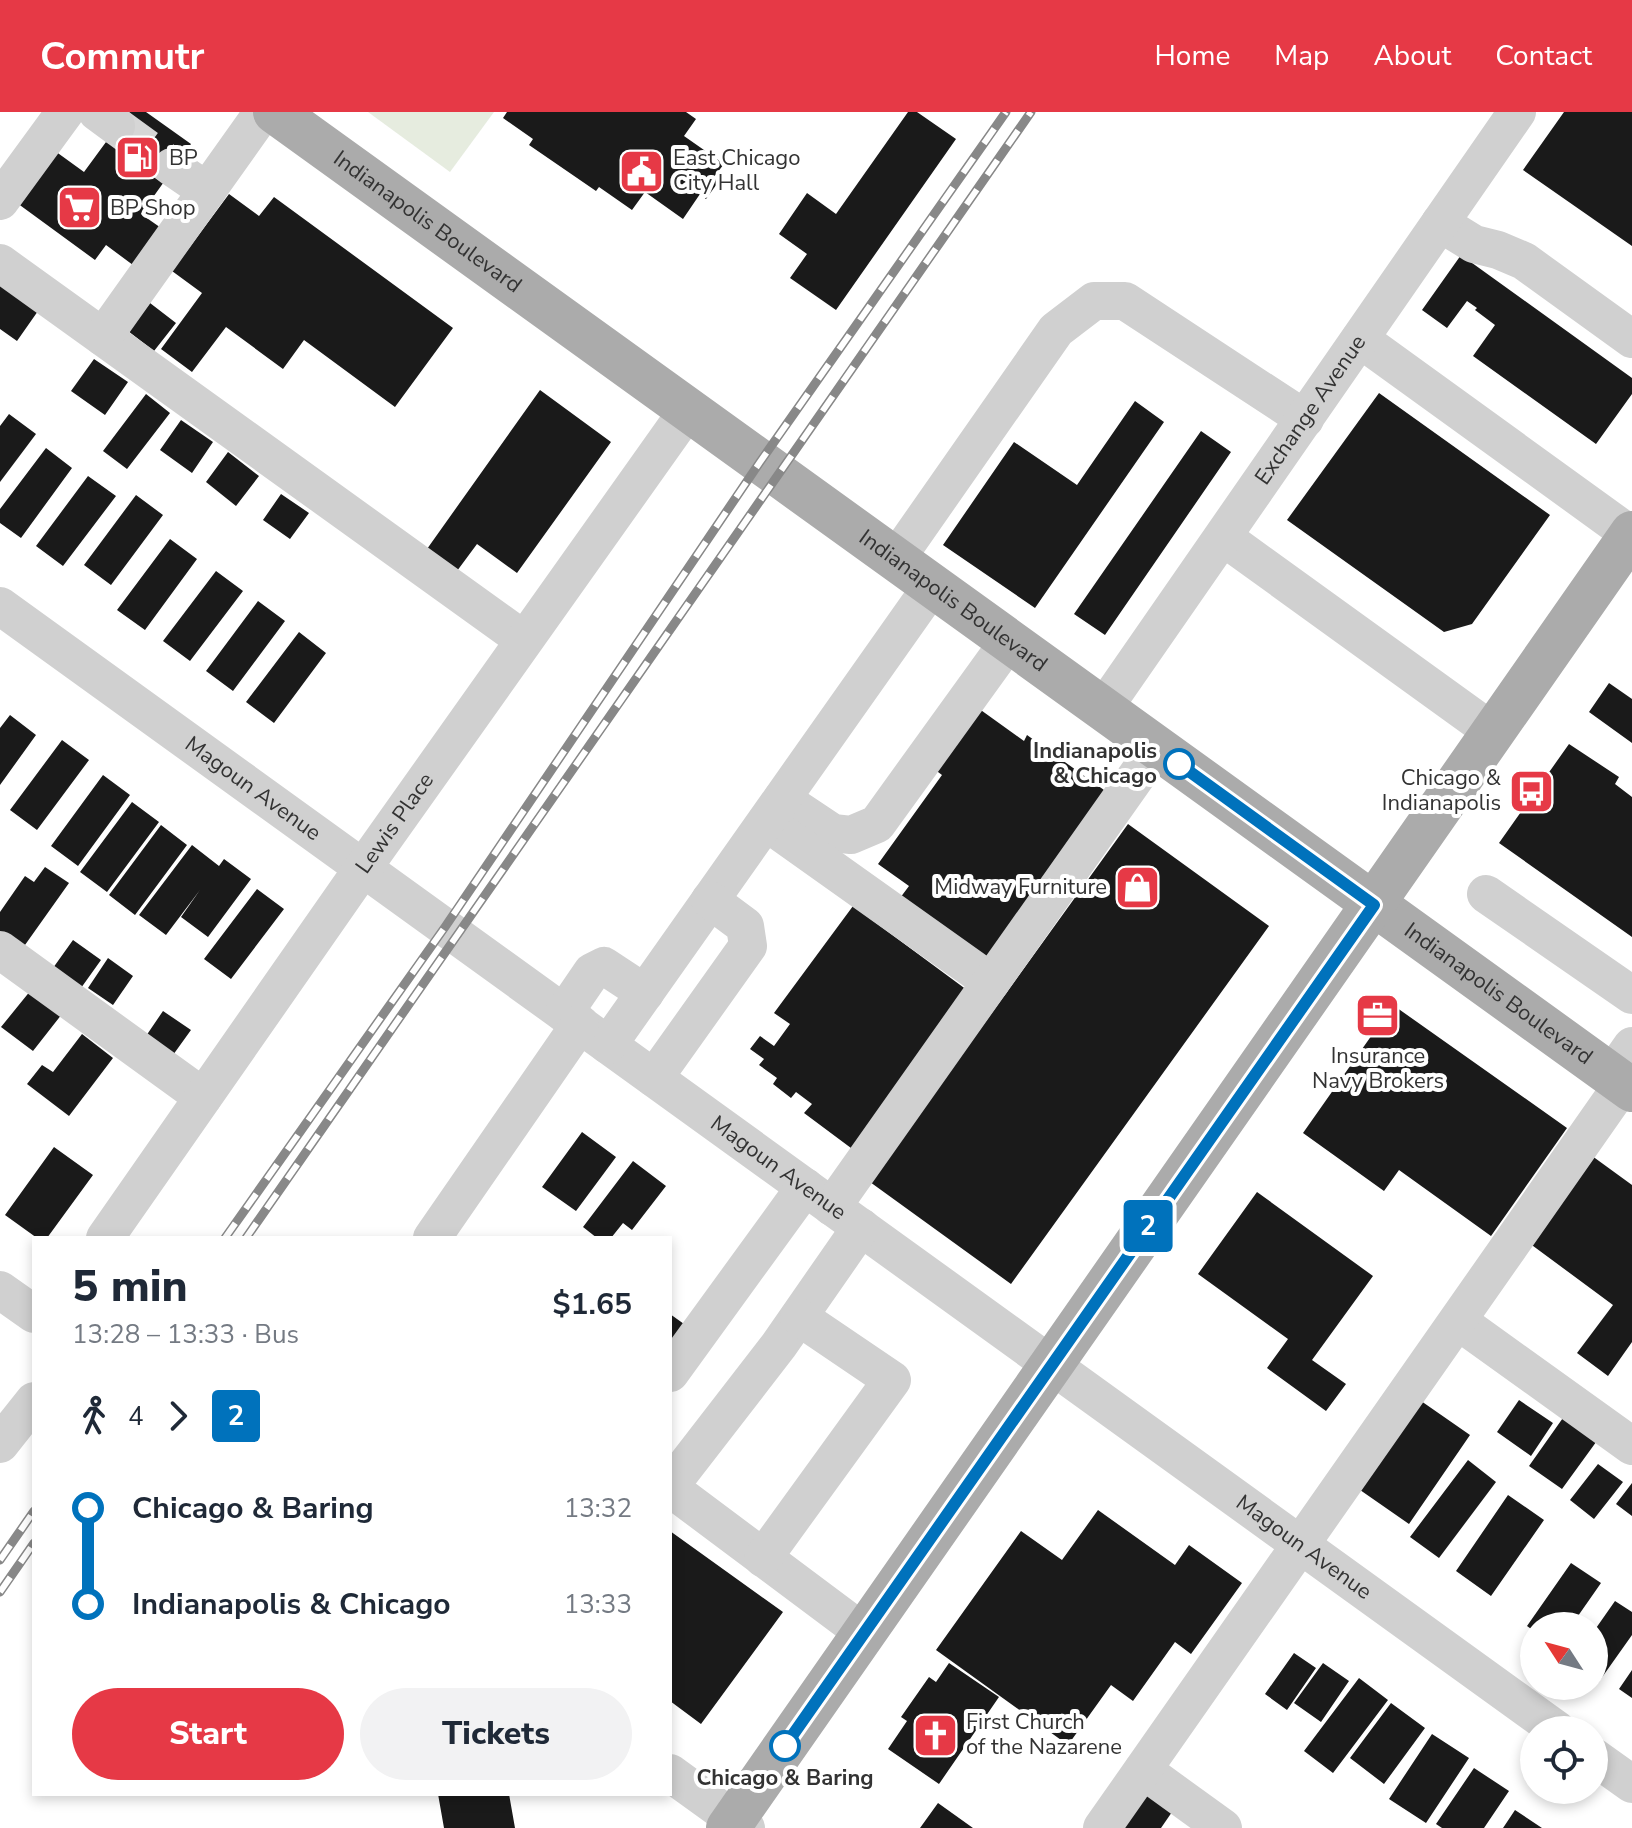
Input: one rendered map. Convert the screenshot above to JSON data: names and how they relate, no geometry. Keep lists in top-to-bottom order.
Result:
{
  "streets": {
    "main road": ["Indianapolis Boulevard"],
    "street": ["Exchange Avenue", "Magoun Avenue", "Lewis Place"]
  },
  "crossings": [
    ["Indianapolis Boulevard", "Exchange Avenue"],
    ["Indianapolis Boulevard", "Lewis Place"],
    ["Magoun Avenue", "Lewis Place"]
  ],
  "places": {
    "fuel station": ["BP"],
    "public building": ["East Chicago City Hall"],
    "supermarket": ["BP Shop"],
    "other": ["Indianapolis & Chicago", "Chicago & Baring"],
    "bus stop": ["Chicago & Indianapolis"],
    "shop": ["Midway Furniture"],
    "office": ["Insurance Navy Brokers"],
    "church": ["First Church of the Nazarene"]
  },
  "lines": ["bus line 2"],
  "north": "top left",
  "page": {
    "header": "Commutr",
    "nav": [
      "Home",
      "Map",
      "About",
      "Contact"
    ],
    "on_map": "2",
    "heading": ["5 min", "13:28 – 13:33 · Bus", "$1.65"],
    "legs": ["4", "2"],
    "list": [
      {
        "name": "Chicago & Baring",
        "value": "13:32"
      },
      {
        "name": "Indianapolis & Chicago",
        "value": "13:33"
      }
    ],
    "buttons": ["Start", "Tickets"]
  }
}
